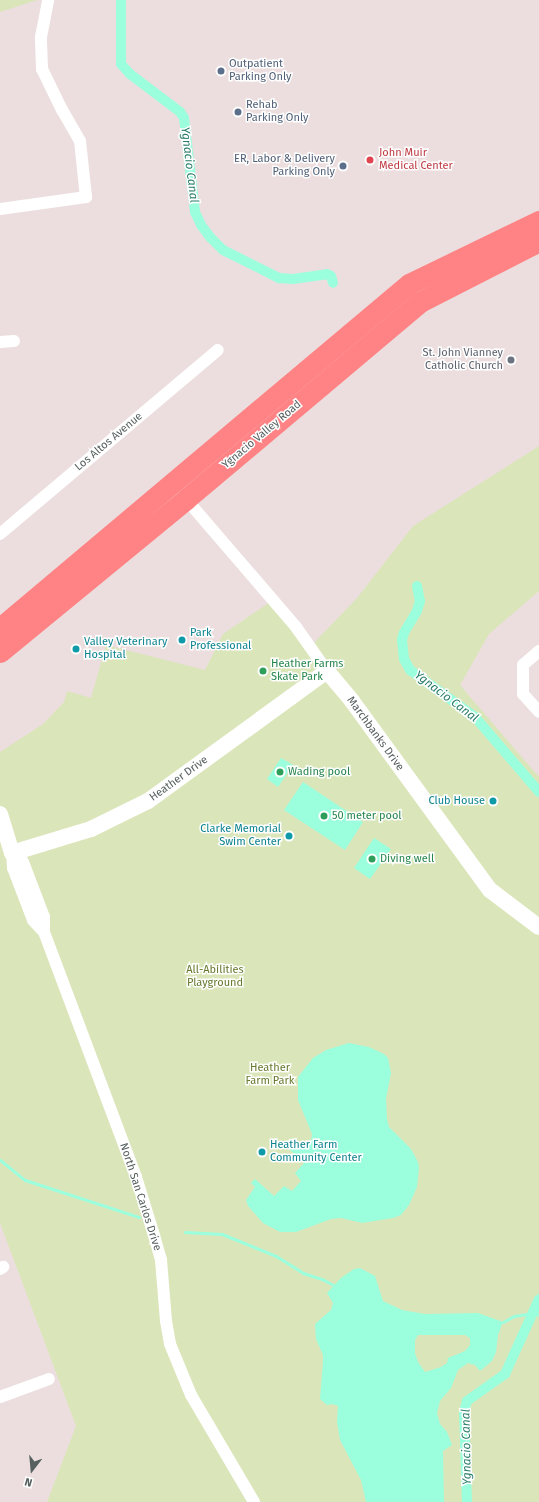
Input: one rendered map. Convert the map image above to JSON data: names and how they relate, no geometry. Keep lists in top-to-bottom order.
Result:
{
  "streets": {
    "highway": ["Ygnacio Valley Road"],
    "street": [
      "Los Altos Avenue",
      "Marchbanks Drive",
      "Heather Drive",
      "North San Carlos Drive"
    ]
  },
  "crossings": [
    ["Ygnacio Valley Road", "Marchbanks Drive"],
    ["Marchbanks Drive", "Heather Drive"],
    ["Heather Drive", "North San Carlos Drive"]
  ],
  "water": ["Ygnacio Canal"],
  "parks": ["All-Abilities Playground", "Heather Farm Park"],
  "places": [
    "Outpatient Parking Only",
    "Rehab Parking Only",
    "John Muir Medical Center",
    "ER, Labor & Delivery Parking Only",
    "St. John Vianney Catholic Church",
    "Park Professional",
    "Valley Veterinary Hospital",
    "Heather Farms Skate Park",
    "Wading pool",
    "Club House",
    "50 meter pool",
    "Clarke Memorial Swim Center",
    "Diving well",
    "Heather Farm Community Center"
  ],
  "north": "bottom"
}
